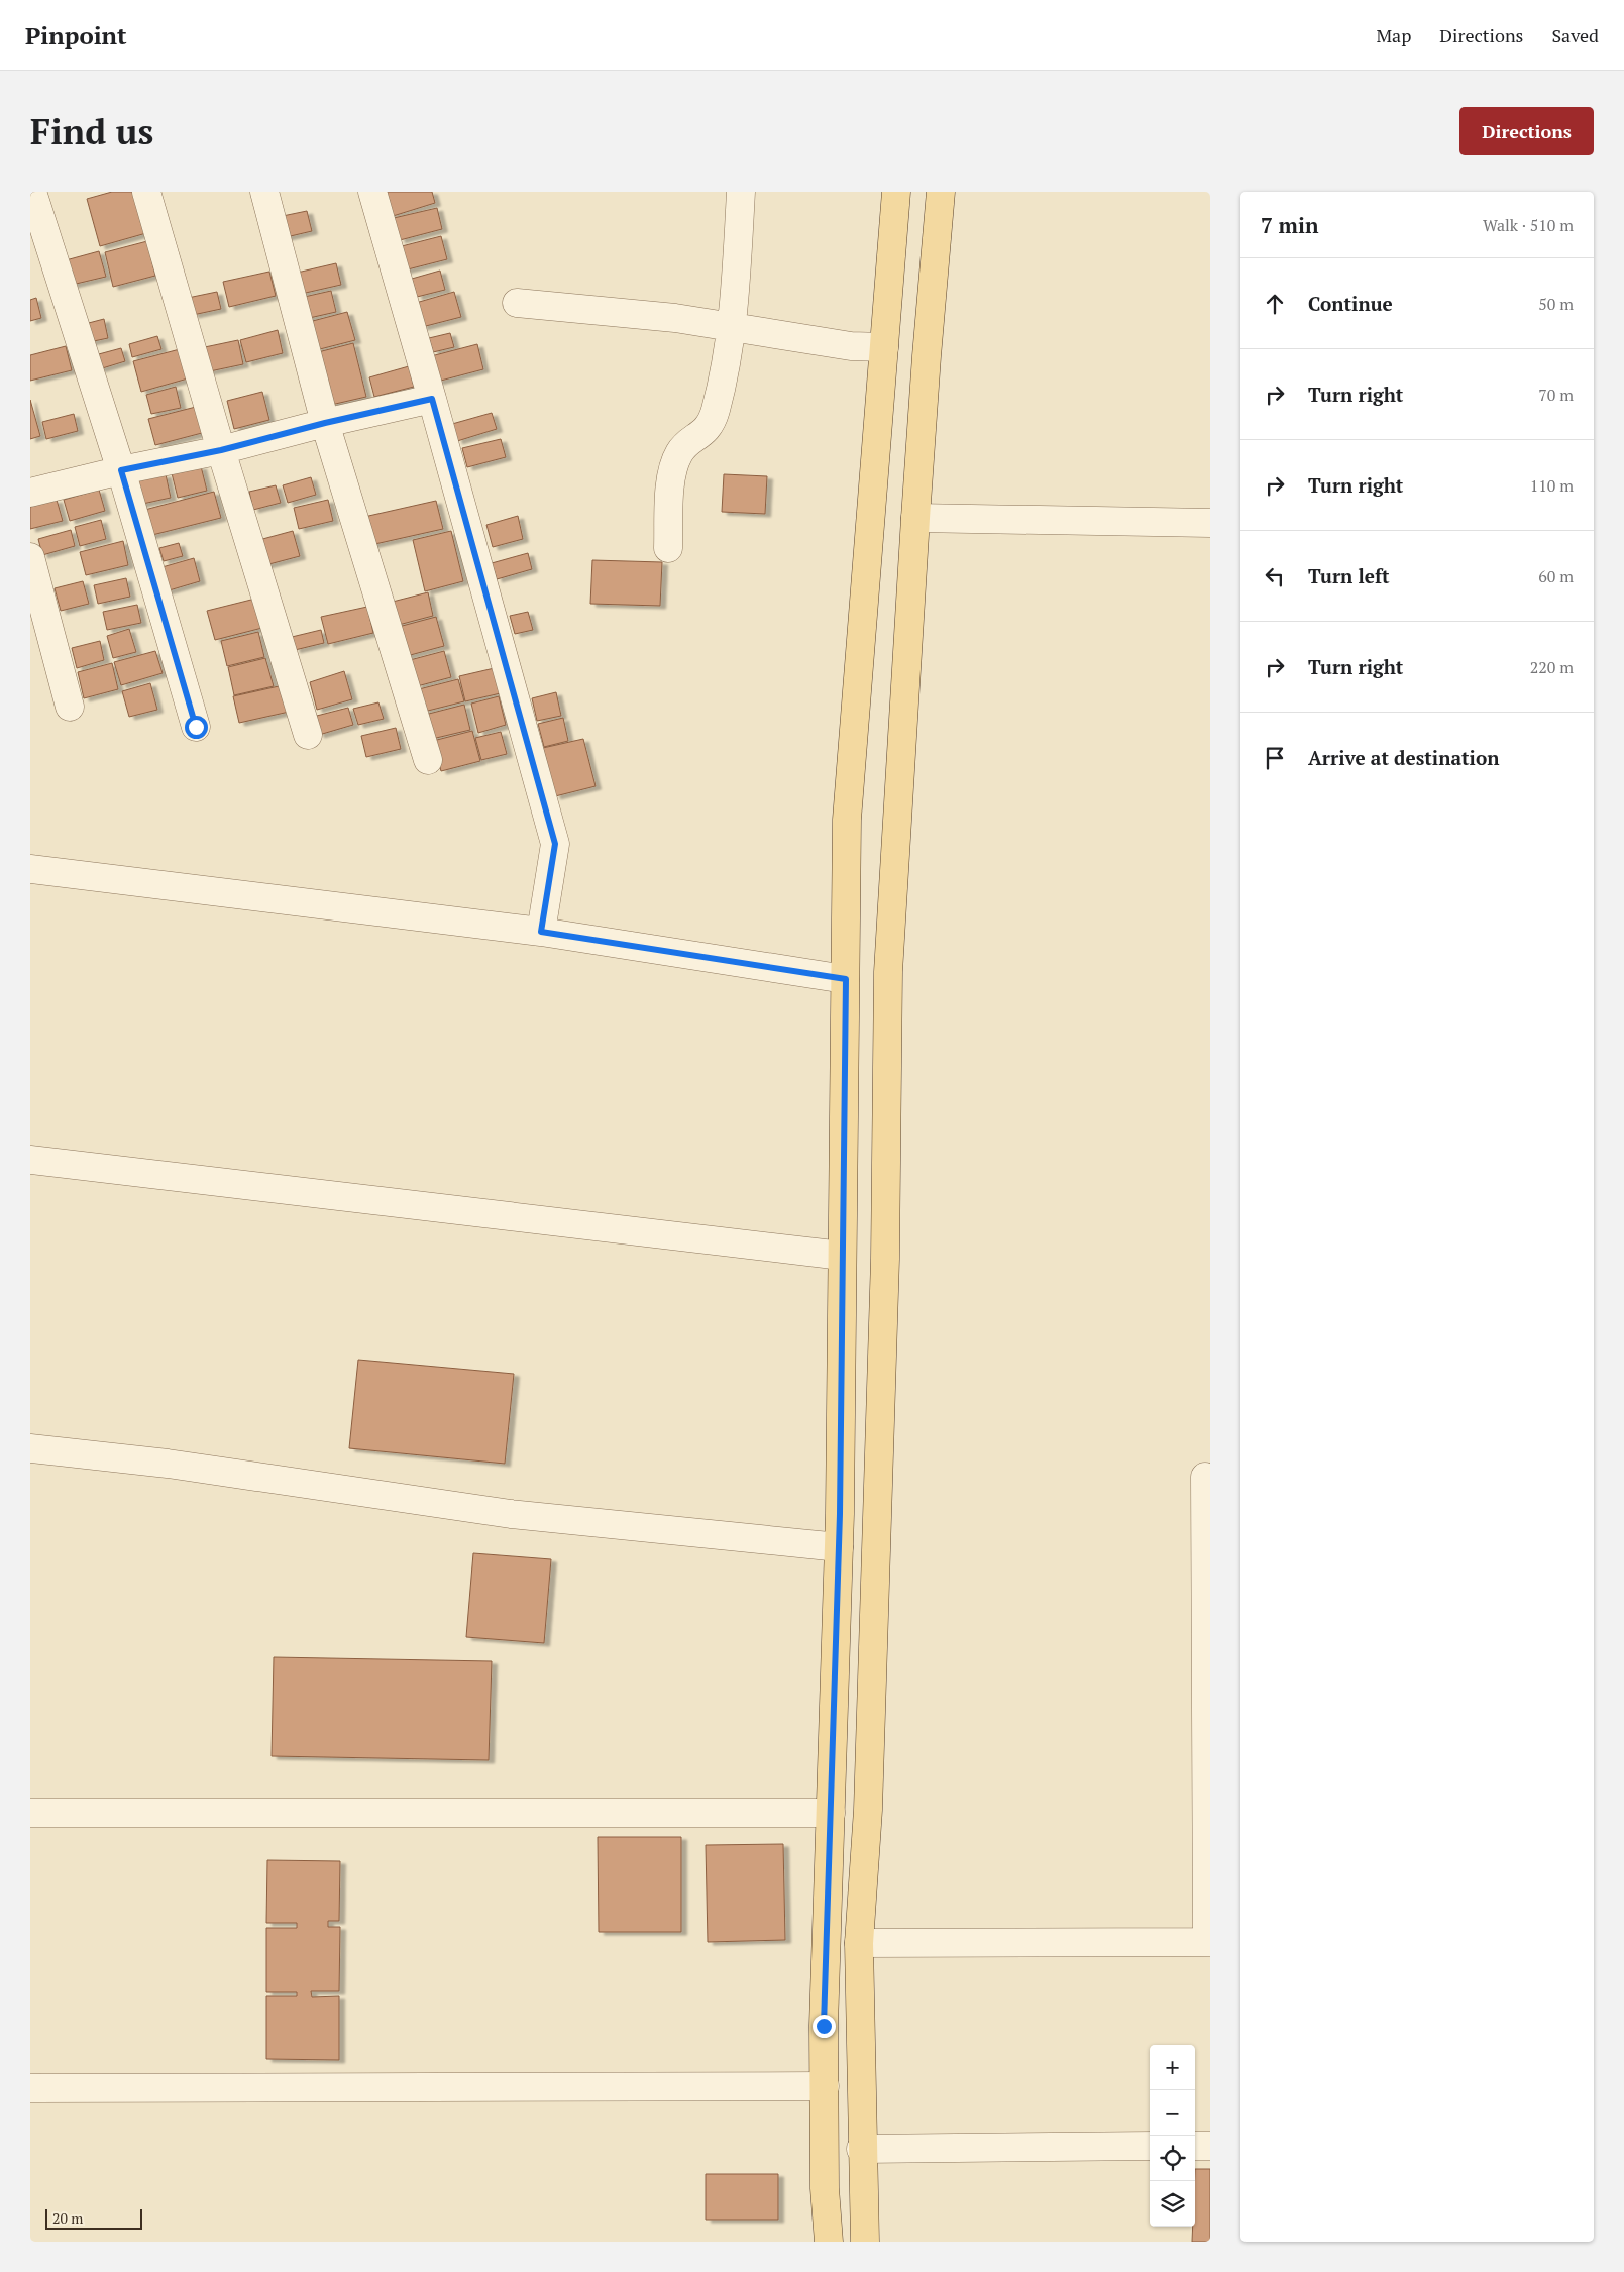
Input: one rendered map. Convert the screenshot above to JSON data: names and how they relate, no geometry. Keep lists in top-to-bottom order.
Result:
{
  "scale_bar": "20 m",
  "page": {
    "header": "Pinpoint",
    "nav": ["Map", "Directions", "Saved"],
    "buttons": "Directions",
    "title": "Find us",
    "heading": ["7 min", "Walk · 510 m"],
    "list": [
      ["Continue", "50 m"],
      ["Turn right", "70 m"],
      ["Turn right", "110 m"],
      ["Turn left", "60 m"],
      ["Turn right", "220 m"],
      "Arrive at destination"
    ],
    "map_buttons": ["+", "−"],
    "scale": "20 m"
  }
}
